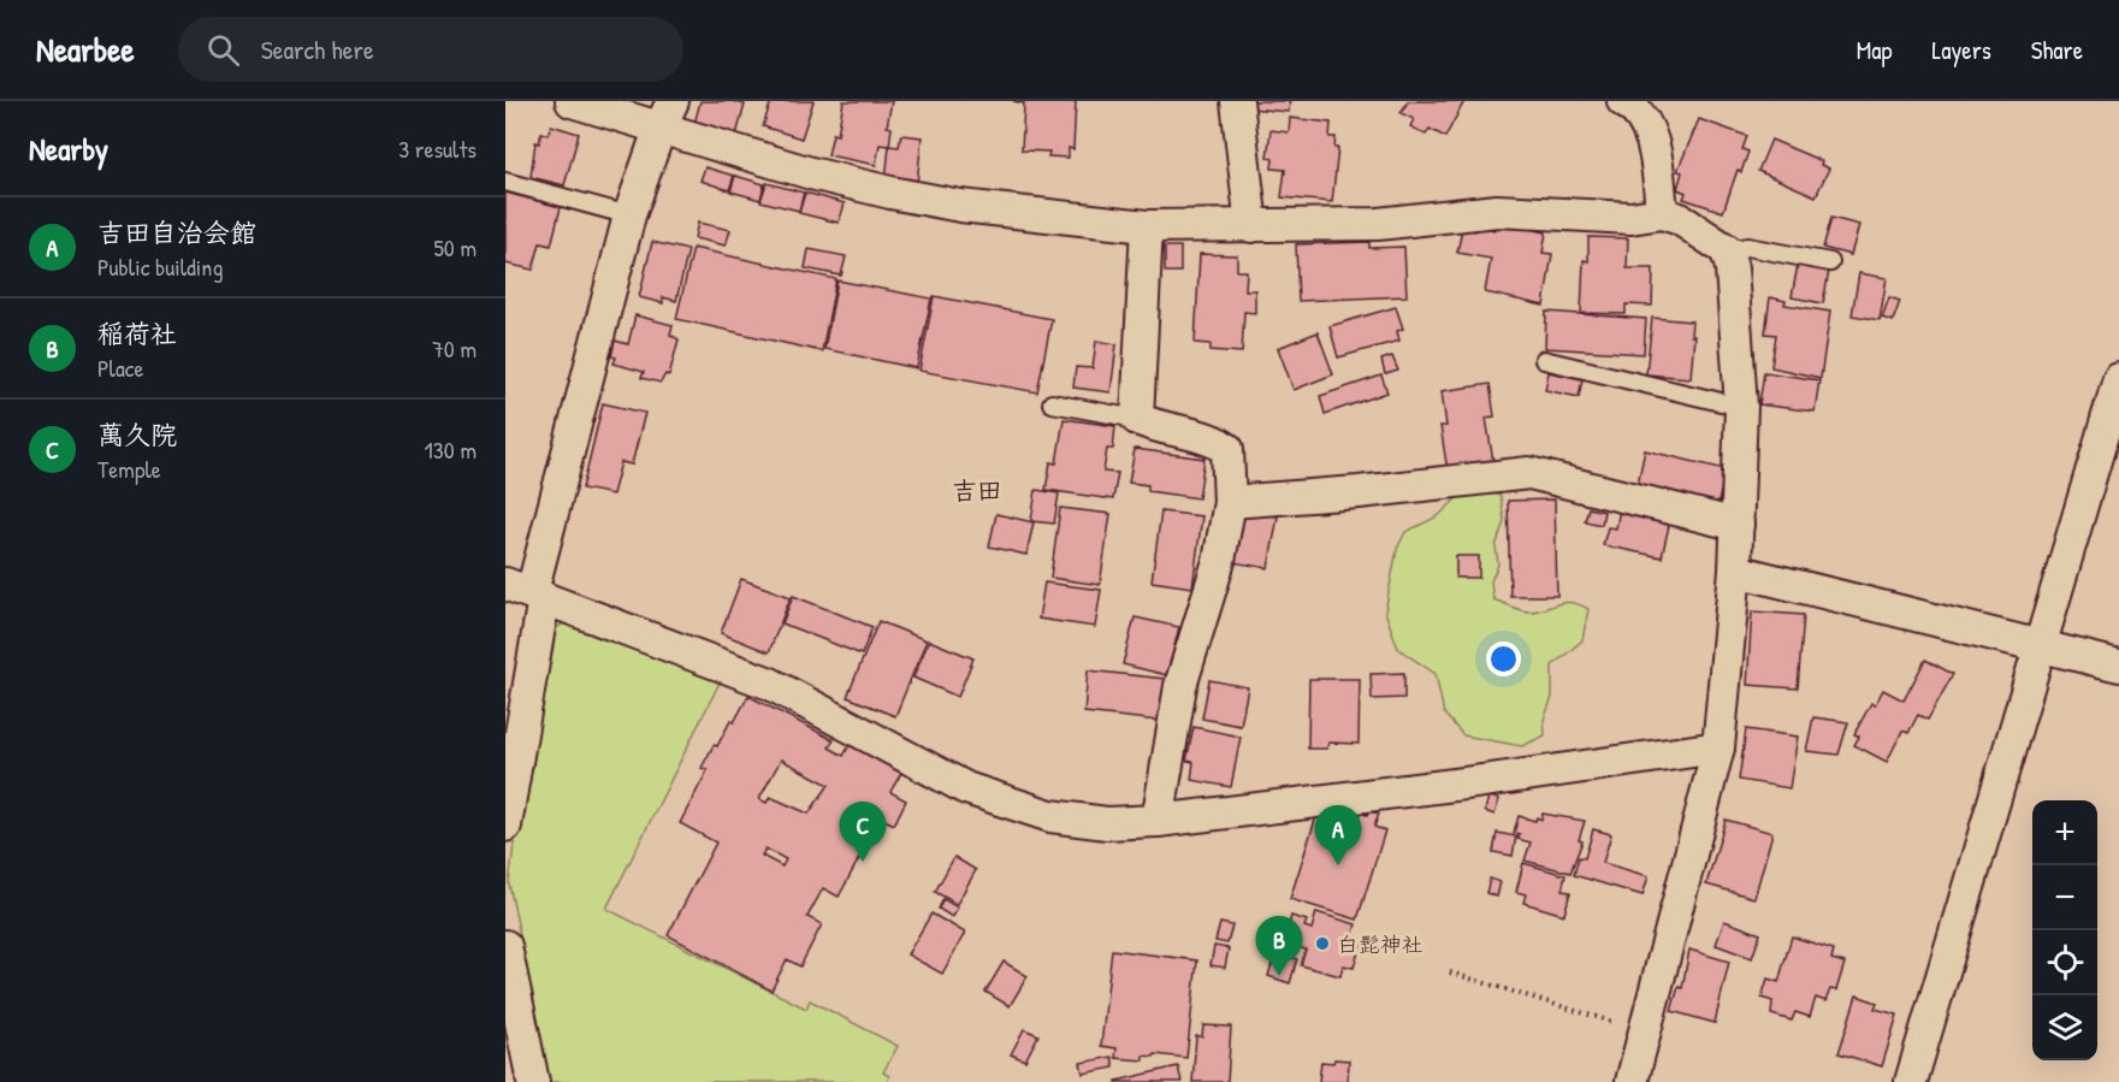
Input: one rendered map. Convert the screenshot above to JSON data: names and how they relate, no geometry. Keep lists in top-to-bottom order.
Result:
{
  "districts": ["吉田"],
  "places": ["白髭神社"],
  "page": {
    "header": "Nearbee",
    "search": "Search here",
    "nav": ["Map", "Layers", "Share"],
    "heading": ["Nearby", "3 results"],
    "list": [
      {
        "mark": "A",
        "name": "吉田自治会館",
        "note": "Public building",
        "value": "50 m"
      },
      {
        "mark": "B",
        "name": "稲荷社",
        "note": "Place",
        "value": "70 m"
      },
      {
        "mark": "C",
        "name": "萬久院",
        "note": "Temple",
        "value": "130 m"
      }
    ],
    "map_buttons": ["+", "−"],
    "pins": ["C", "A", "B"]
  }
}
